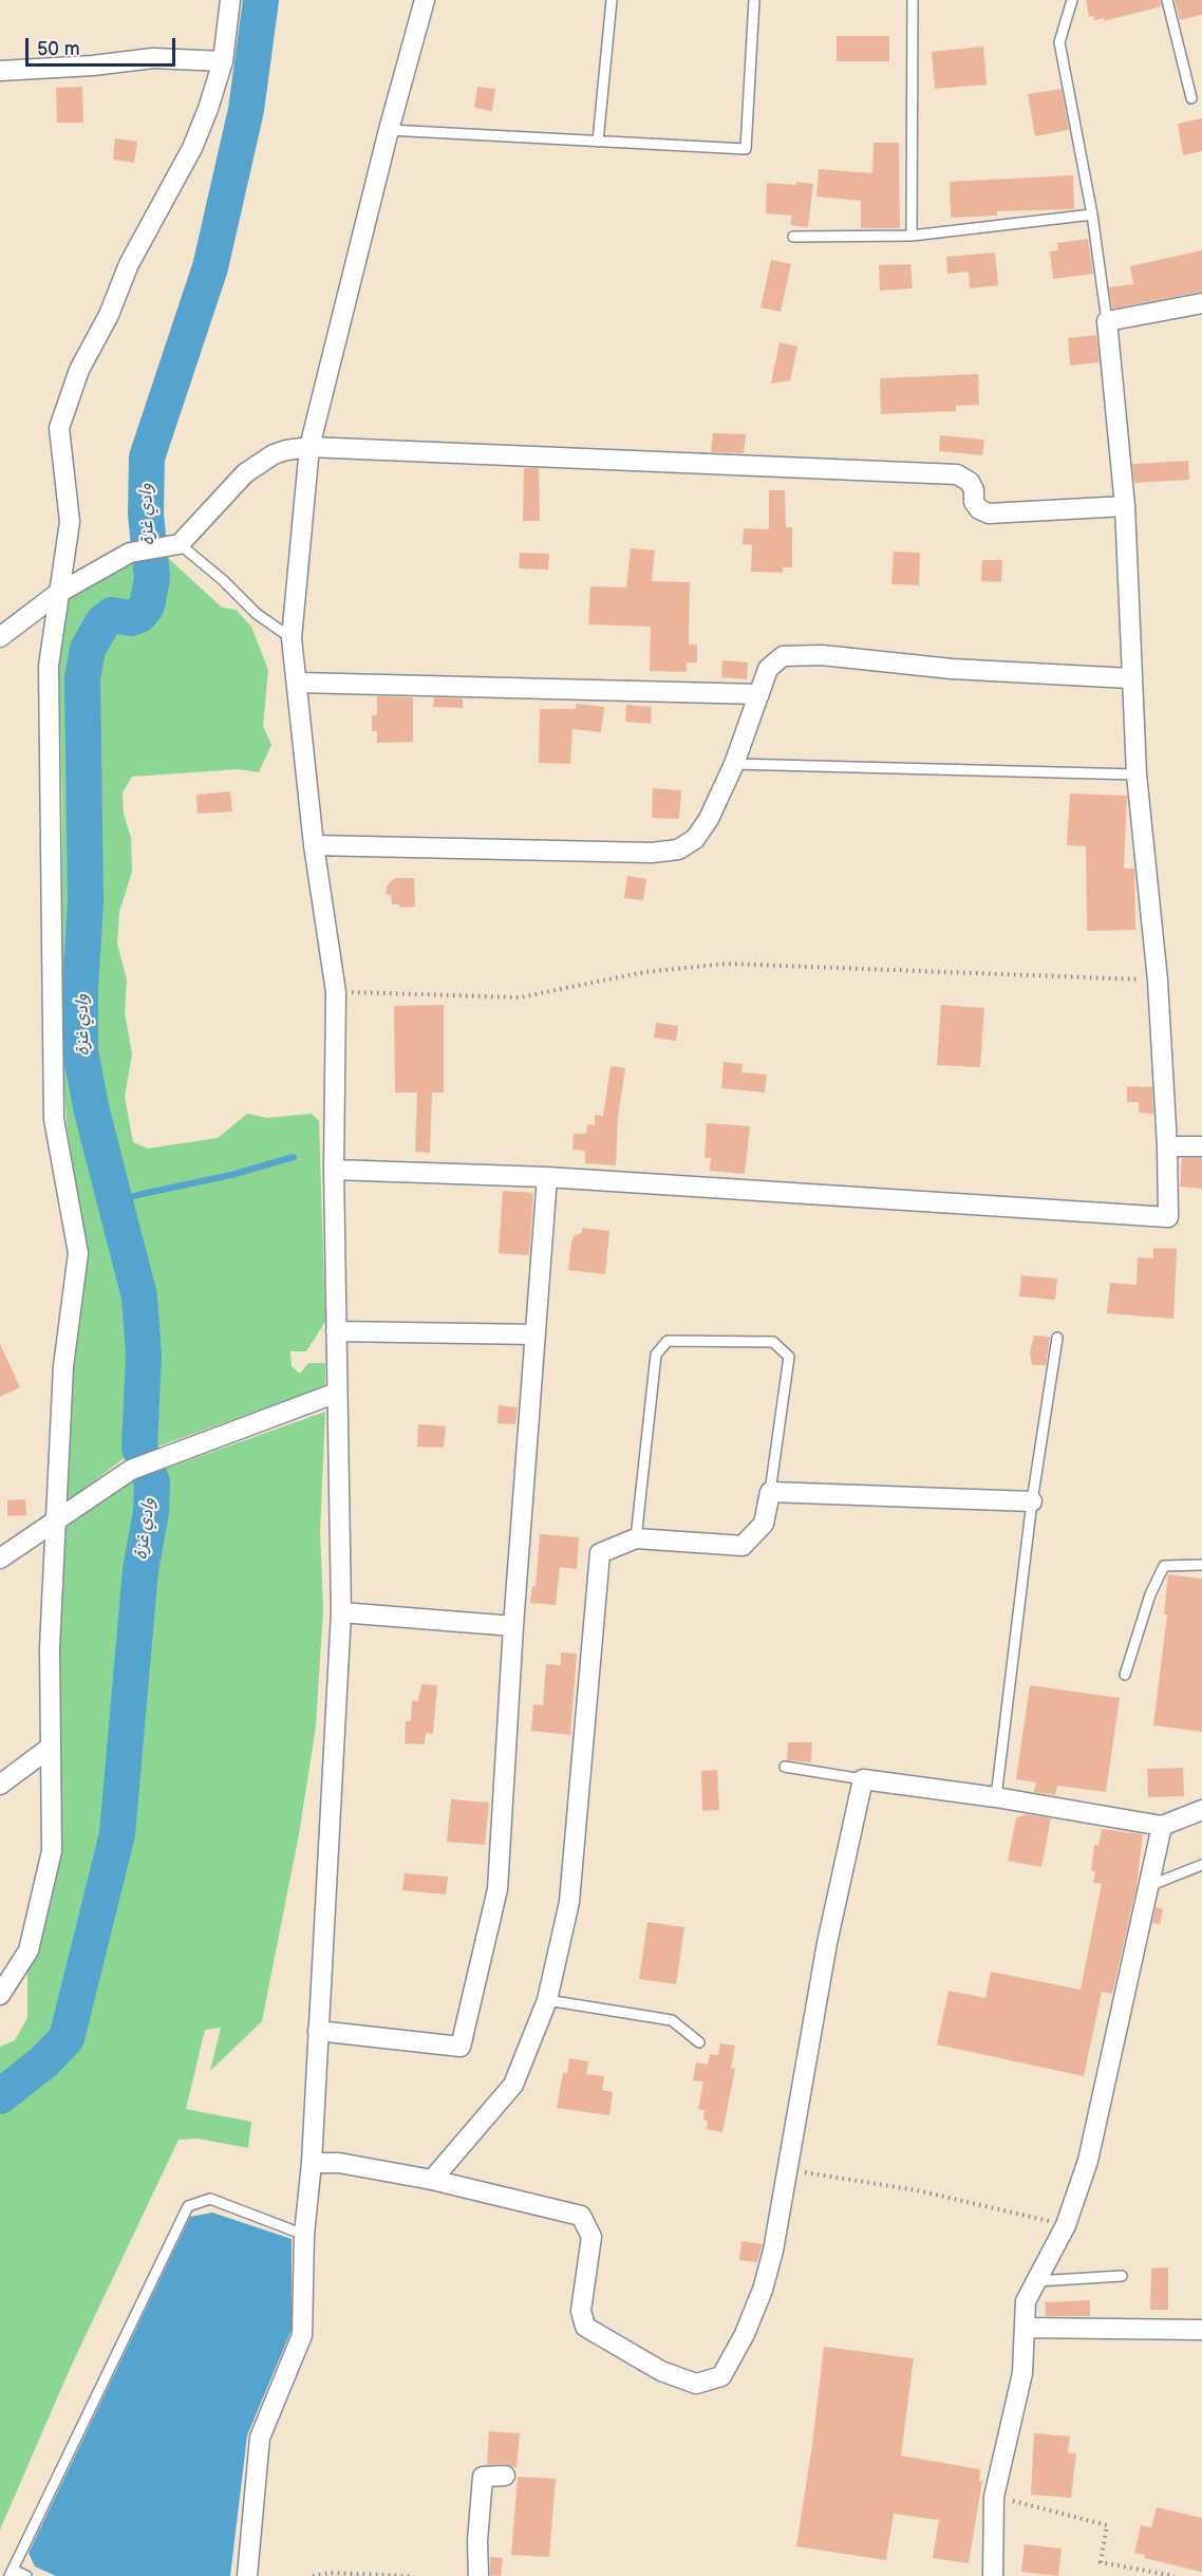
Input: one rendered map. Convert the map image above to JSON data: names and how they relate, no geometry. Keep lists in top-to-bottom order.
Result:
{
  "water": ["وادي غزة"],
  "scale_bar": "50 m"
}
